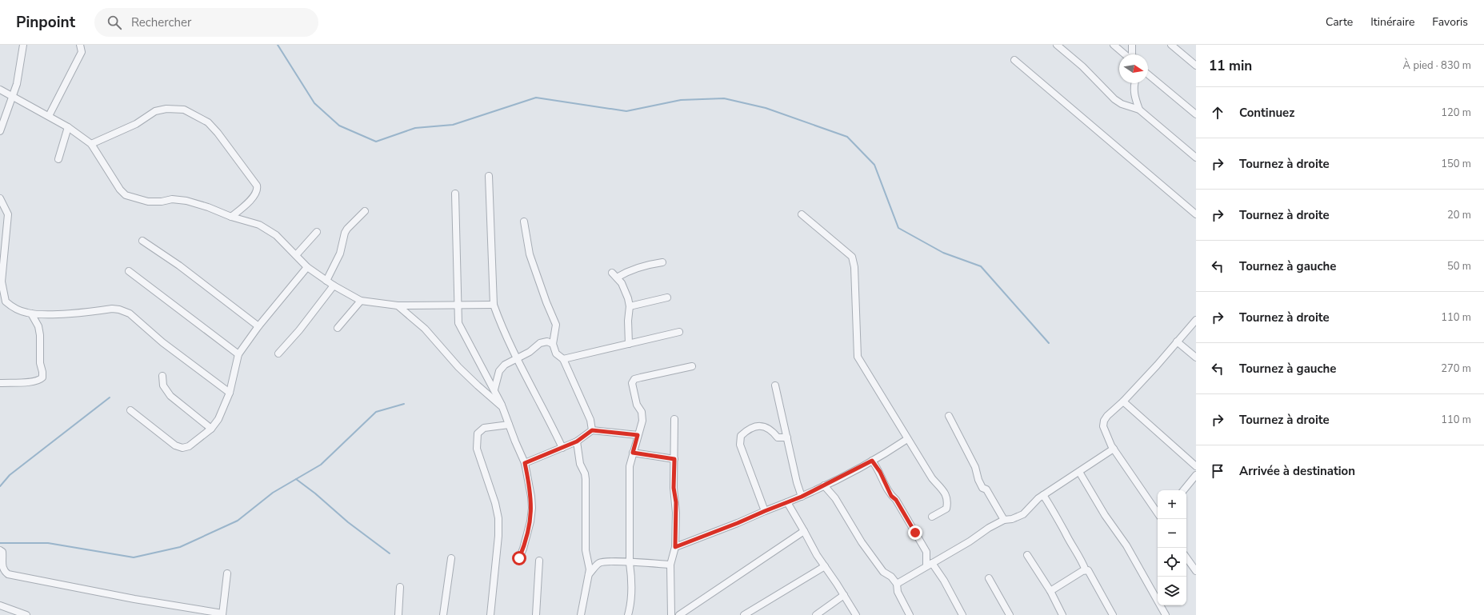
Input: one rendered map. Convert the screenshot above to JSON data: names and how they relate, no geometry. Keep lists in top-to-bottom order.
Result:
{
  "north": "right",
  "page": {
    "header": "Pinpoint",
    "search": "Rechercher",
    "nav": ["Carte", "Itinéraire", "Favoris"],
    "heading": ["11 min", "À pied · 830 m"],
    "list": [
      ["Continuez", "120 m"],
      ["Tournez à droite", "150 m"],
      ["Tournez à droite", "20 m"],
      ["Tournez à gauche", "50 m"],
      ["Tournez à droite", "110 m"],
      ["Tournez à gauche", "270 m"],
      ["Tournez à droite", "110 m"],
      "Arrivée à destination"
    ],
    "map_buttons": ["+", "−"]
  }
}
